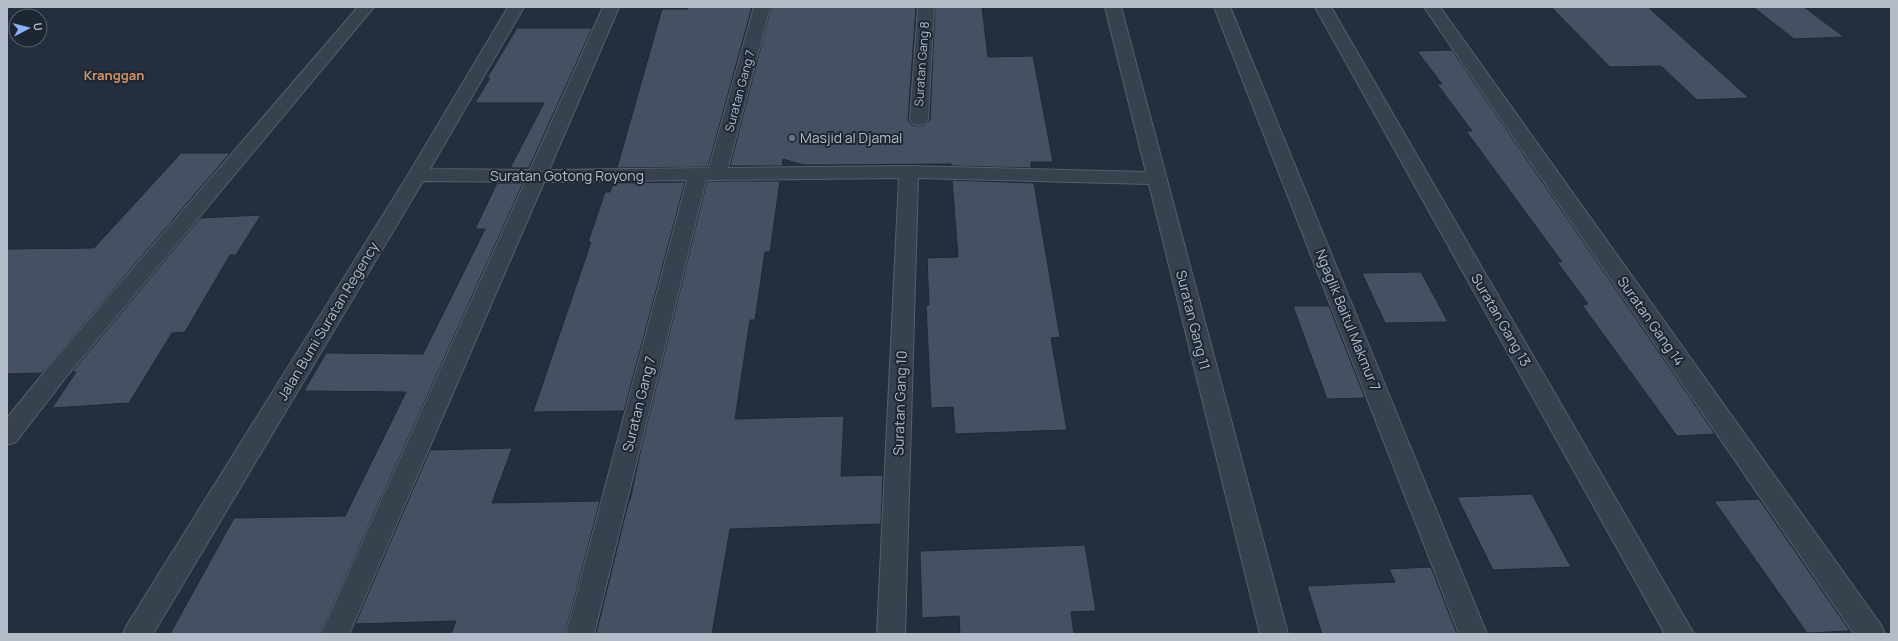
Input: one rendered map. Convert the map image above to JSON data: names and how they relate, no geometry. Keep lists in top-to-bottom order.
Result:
{
  "streets": {
    "street": [
      "Suratan Gang 8",
      "Suratan Gang 7",
      "Suratan Gotong Royong",
      "Suratan Gang 11",
      "Ngaglik Baitul Makmur 7",
      "Suratan Gang 13",
      "Jalan Bumi Suratan Regency",
      "Suratan Gang 14",
      "Suratan Gang 10"
    ]
  },
  "crossings": [
    ["Suratan Gang 7", "Suratan Gotong Royong"],
    ["Suratan Gotong Royong", "Suratan Gang 11"],
    ["Suratan Gotong Royong", "Jalan Bumi Suratan Regency"],
    ["Suratan Gotong Royong", "Suratan Gang 10"]
  ],
  "districts": ["Kranggan"],
  "places": ["Masjid al Djamal"],
  "north": "right"
}
